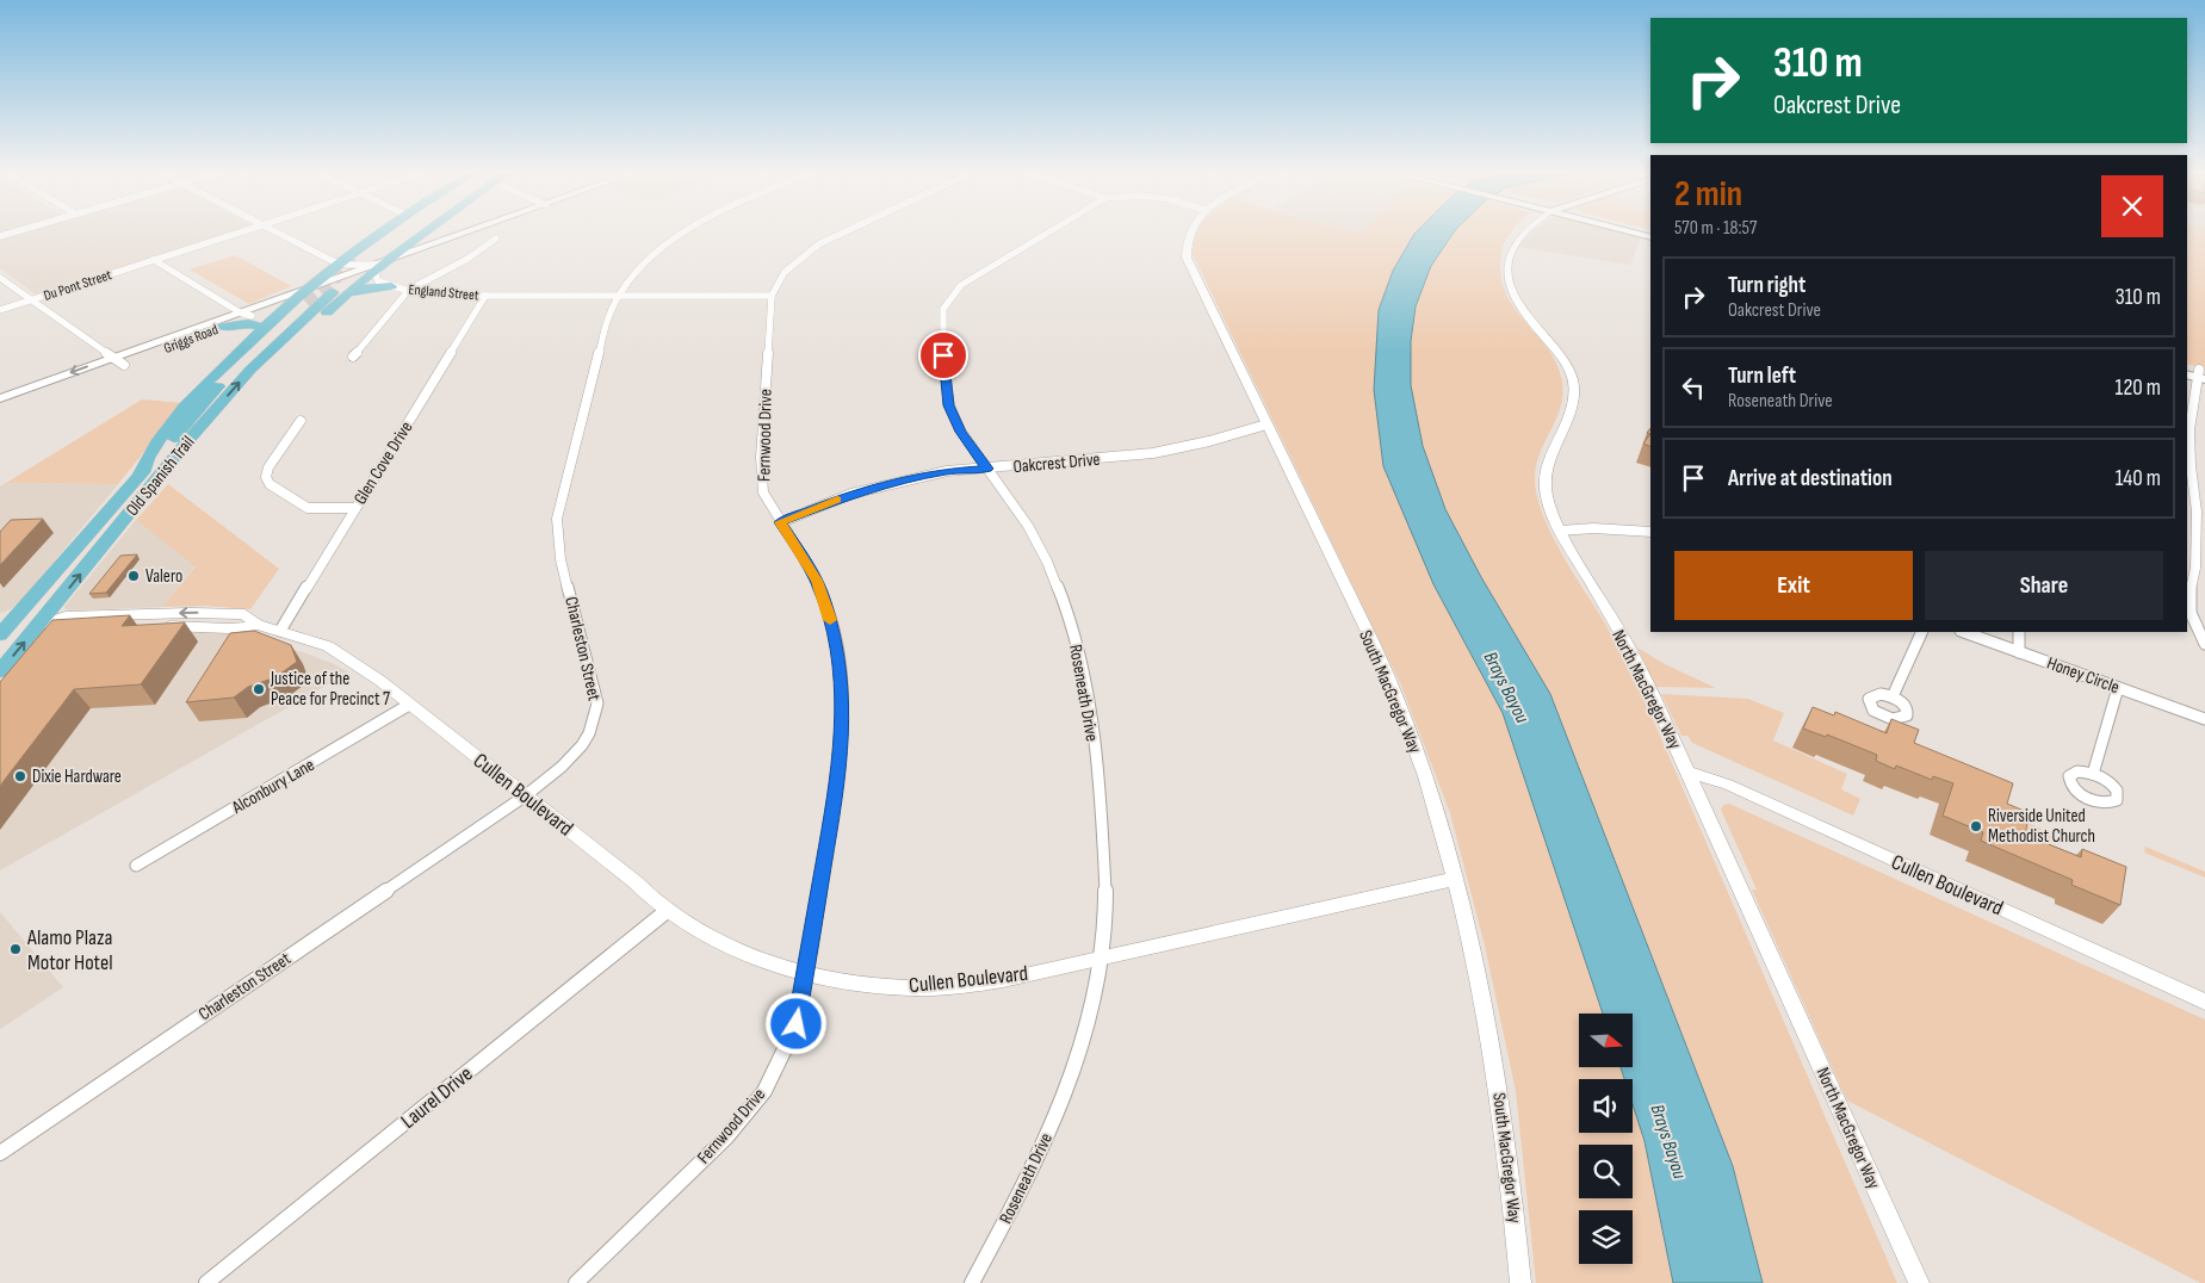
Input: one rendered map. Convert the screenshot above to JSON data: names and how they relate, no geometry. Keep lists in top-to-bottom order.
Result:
{
  "streets": {
    "main road": ["Griggs Road", "Old Spanish Trail", "Cullen Boulevard"],
    "street": [
      "Du Pont Street",
      "England Street",
      "Fernwood Drive",
      "Glen Cove Drive",
      "Oakcrest Drive",
      "Charleston Street",
      "Honey Circle",
      "North MacGregor Way",
      "South MacGregor Way",
      "Roseneath Drive",
      "Alconbury Lane",
      "Laurel Drive"
    ]
  },
  "crossings": [
    ["England Street", "Griggs Road"],
    ["England Street", "Fernwood Drive"],
    ["England Street", "Glen Cove Drive"],
    ["England Street", "Old Spanish Trail"],
    ["England Street", "Charleston Street"],
    ["Griggs Road", "Old Spanish Trail"],
    ["Fernwood Drive", "Oakcrest Drive"],
    ["Fernwood Drive", "Cullen Boulevard"],
    ["Glen Cove Drive", "Cullen Boulevard"],
    ["Oakcrest Drive", "South MacGregor Way"],
    ["Oakcrest Drive", "Roseneath Drive"],
    ["Old Spanish Trail", "Cullen Boulevard"],
    ["Charleston Street", "Cullen Boulevard"],
    ["North MacGregor Way", "Cullen Boulevard"],
    ["South MacGregor Way", "Cullen Boulevard"],
    ["Roseneath Drive", "Cullen Boulevard"],
    ["Alconbury Lane", "Cullen Boulevard"],
    ["Cullen Boulevard", "Laurel Drive"]
  ],
  "water": ["Brays Bayou"],
  "places": [
    "Valero",
    "Justice of the Peace for Precinct 7",
    "Dixie Hardware",
    "Riverside United Methodist Church",
    "Alamo Plaza Motor Hotel"
  ],
  "north": "right",
  "page": {
    "turn": ["310 m", "Oakcrest Drive"],
    "heading": ["2 min", "570 m · 18:57"],
    "list": [
      {
        "name": "Turn right",
        "note": "Oakcrest Drive",
        "value": "310 m"
      },
      {
        "name": "Turn left",
        "note": "Roseneath Drive",
        "value": "120 m"
      },
      {
        "name": "Arrive at destination",
        "value": "140 m"
      }
    ],
    "buttons": ["Exit", "Share"]
  }
}
